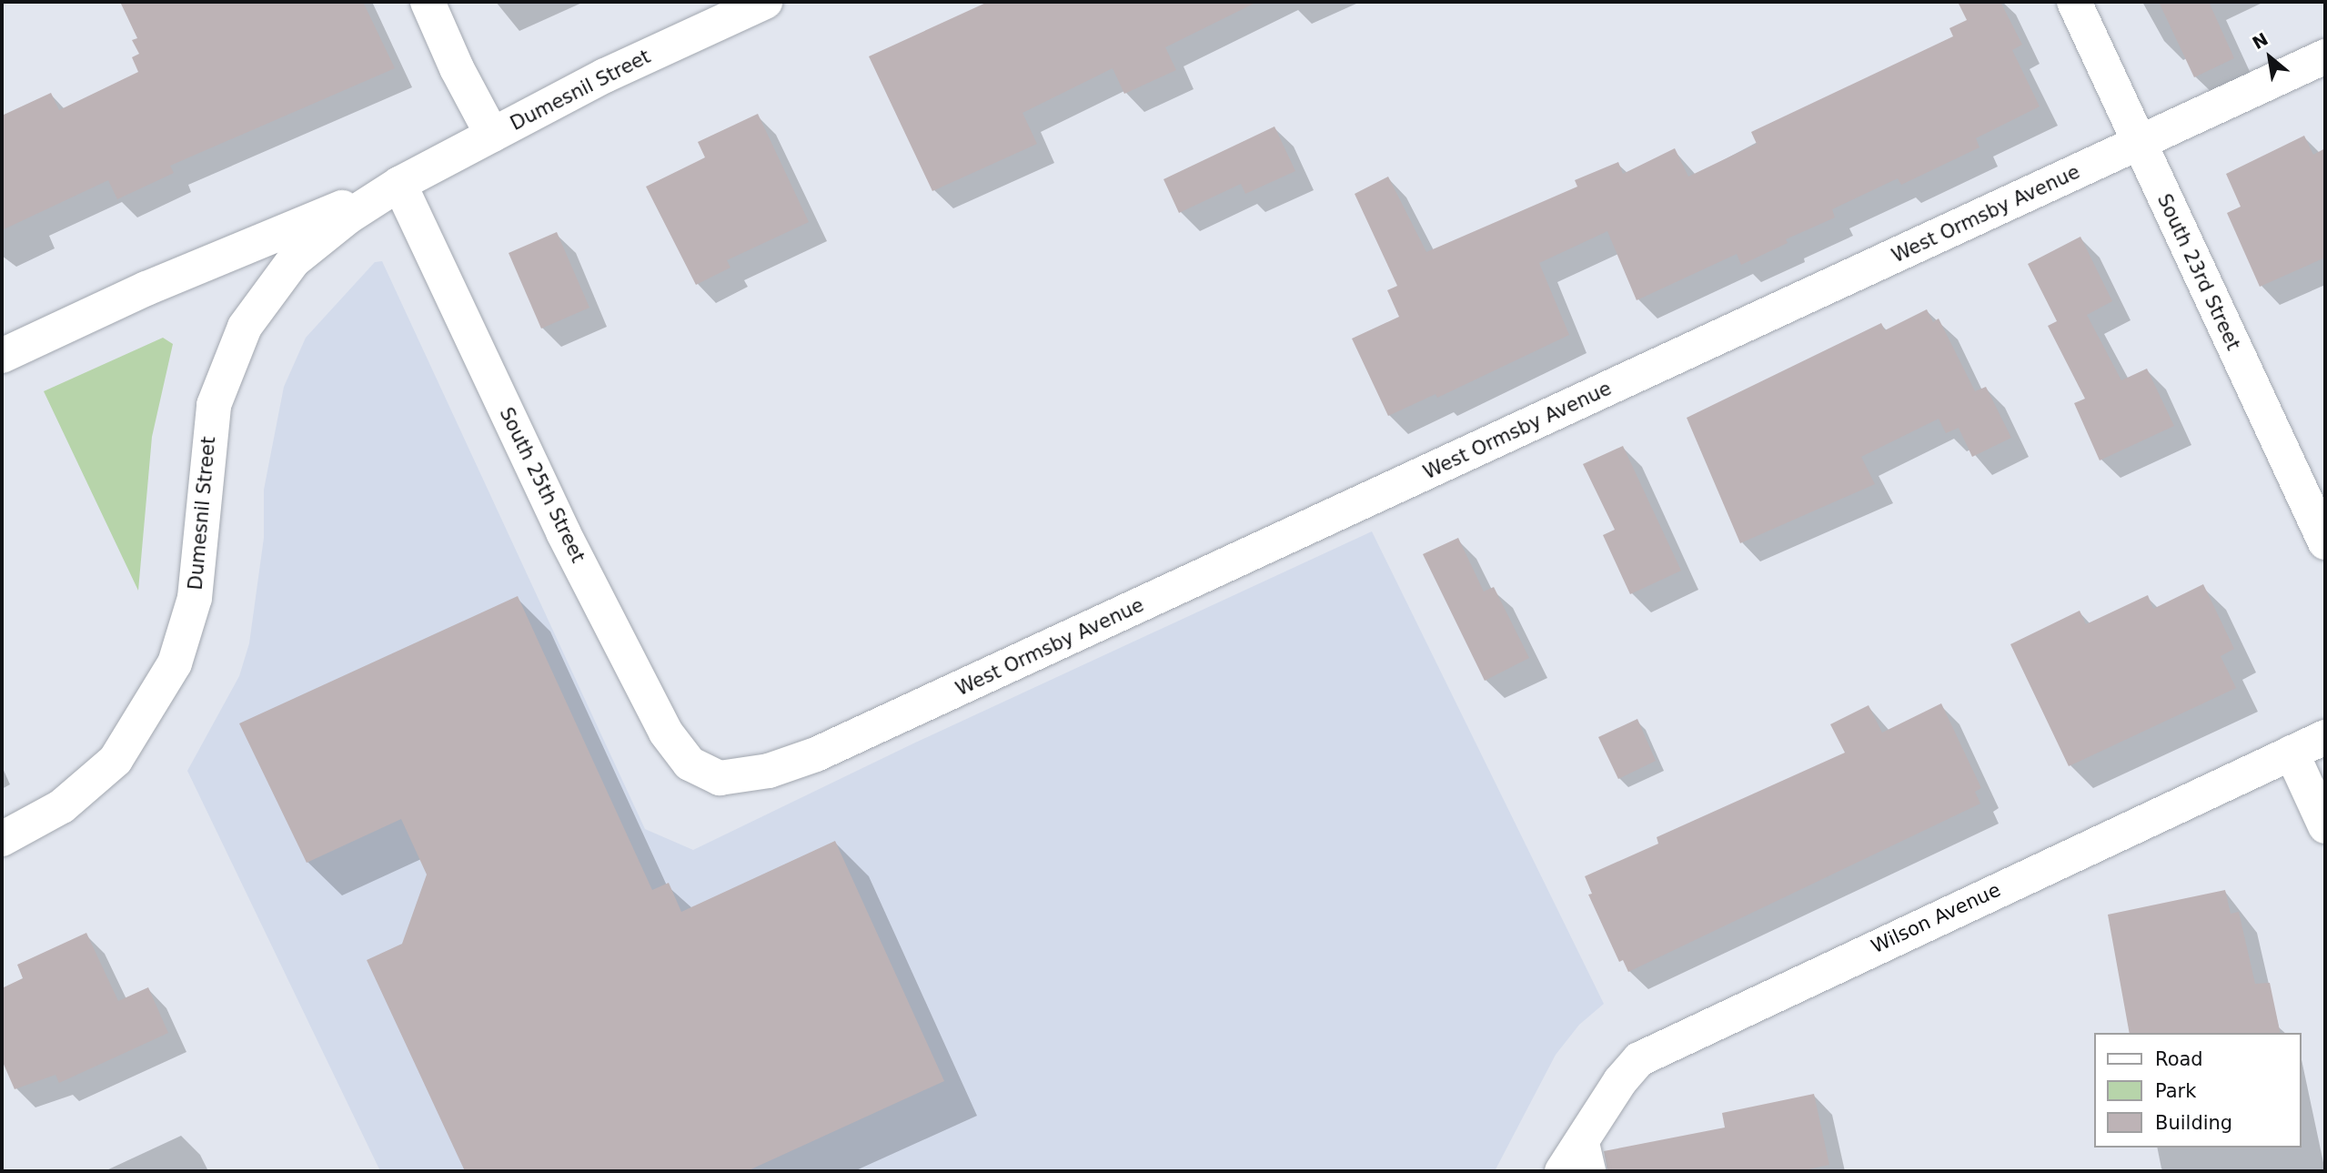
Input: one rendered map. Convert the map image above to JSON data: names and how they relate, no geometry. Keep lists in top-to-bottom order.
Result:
{
  "streets": {
    "street": [
      "Dumesnil Street",
      "West Ormsby Avenue",
      "South 23rd Street",
      "South 25th Street",
      "Wilson Avenue"
    ]
  },
  "crossings": [
    ["Dumesnil Street", "South 25th Street"],
    ["West Ormsby Avenue", "South 23rd Street"],
    ["West Ormsby Avenue", "South 25th Street"]
  ],
  "legend": ["Road", "Park", "Building"],
  "north": "top left"
}
